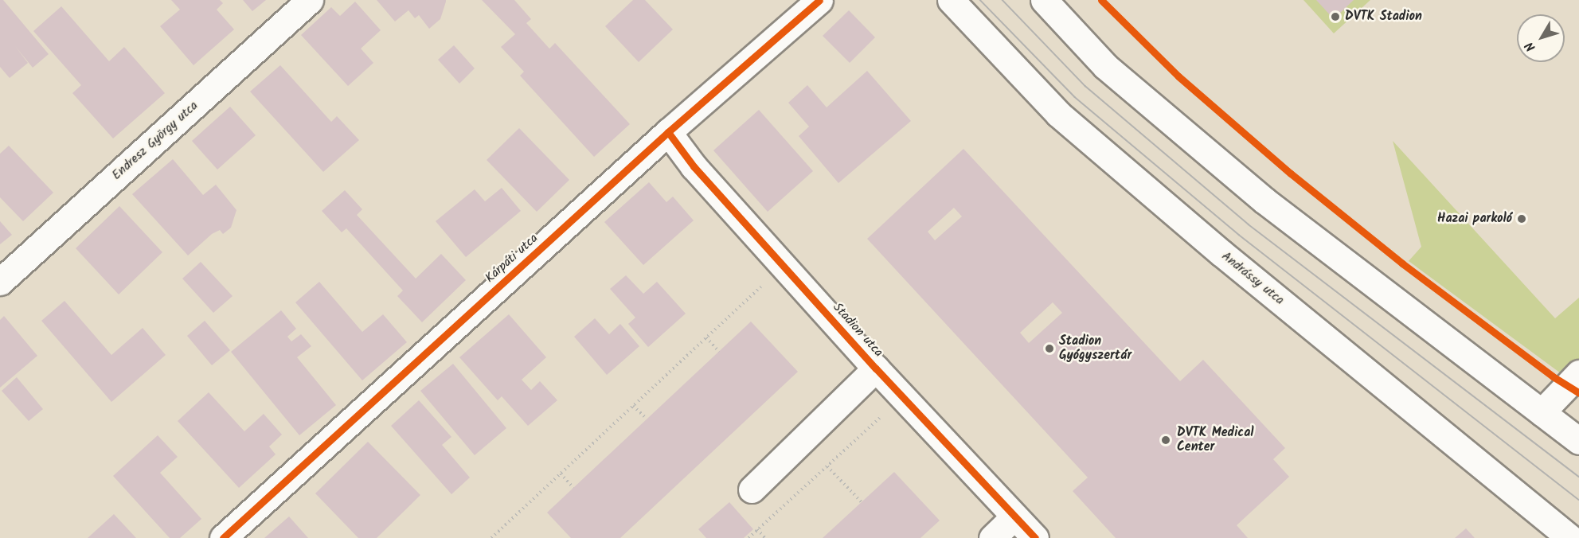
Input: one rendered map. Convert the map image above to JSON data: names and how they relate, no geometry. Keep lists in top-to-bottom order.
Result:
{
  "streets": {
    "street": [
      "Endresz György utca",
      "Kárpáti utca",
      "Andrássy utca",
      "Stadion utca"
    ]
  },
  "crossings": [
    ["Kárpáti utca", "Stadion utca"]
  ],
  "places": [
    "DVTK Stadion",
    "Hazai parkoló",
    "Stadion Gyógyszertár",
    "DVTK Medical Center"
  ],
  "north": "bottom left"
}
